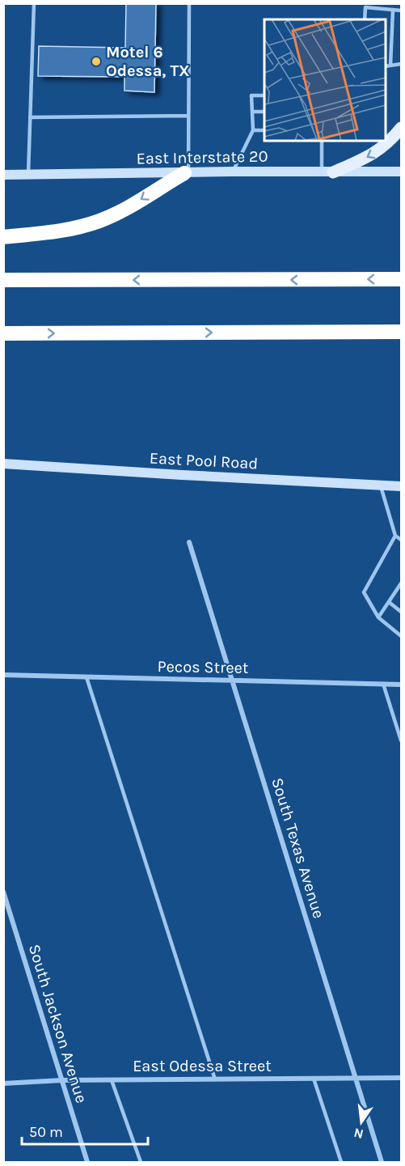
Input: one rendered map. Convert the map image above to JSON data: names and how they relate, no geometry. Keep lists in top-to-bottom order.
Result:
{
  "streets": {
    "main road": ["East Interstate 20", "East Pool Road"],
    "street": [
      "Pecos Street",
      "South Texas Avenue",
      "South Jackson Avenue",
      "East Odessa Street"
    ]
  },
  "crossings": [
    ["Pecos Street", "South Texas Avenue"],
    ["South Texas Avenue", "East Odessa Street"],
    ["South Jackson Avenue", "East Odessa Street"]
  ],
  "places": ["Motel 6 Odessa, TX"],
  "scale_bar": "50 m",
  "north": "bottom"
}
